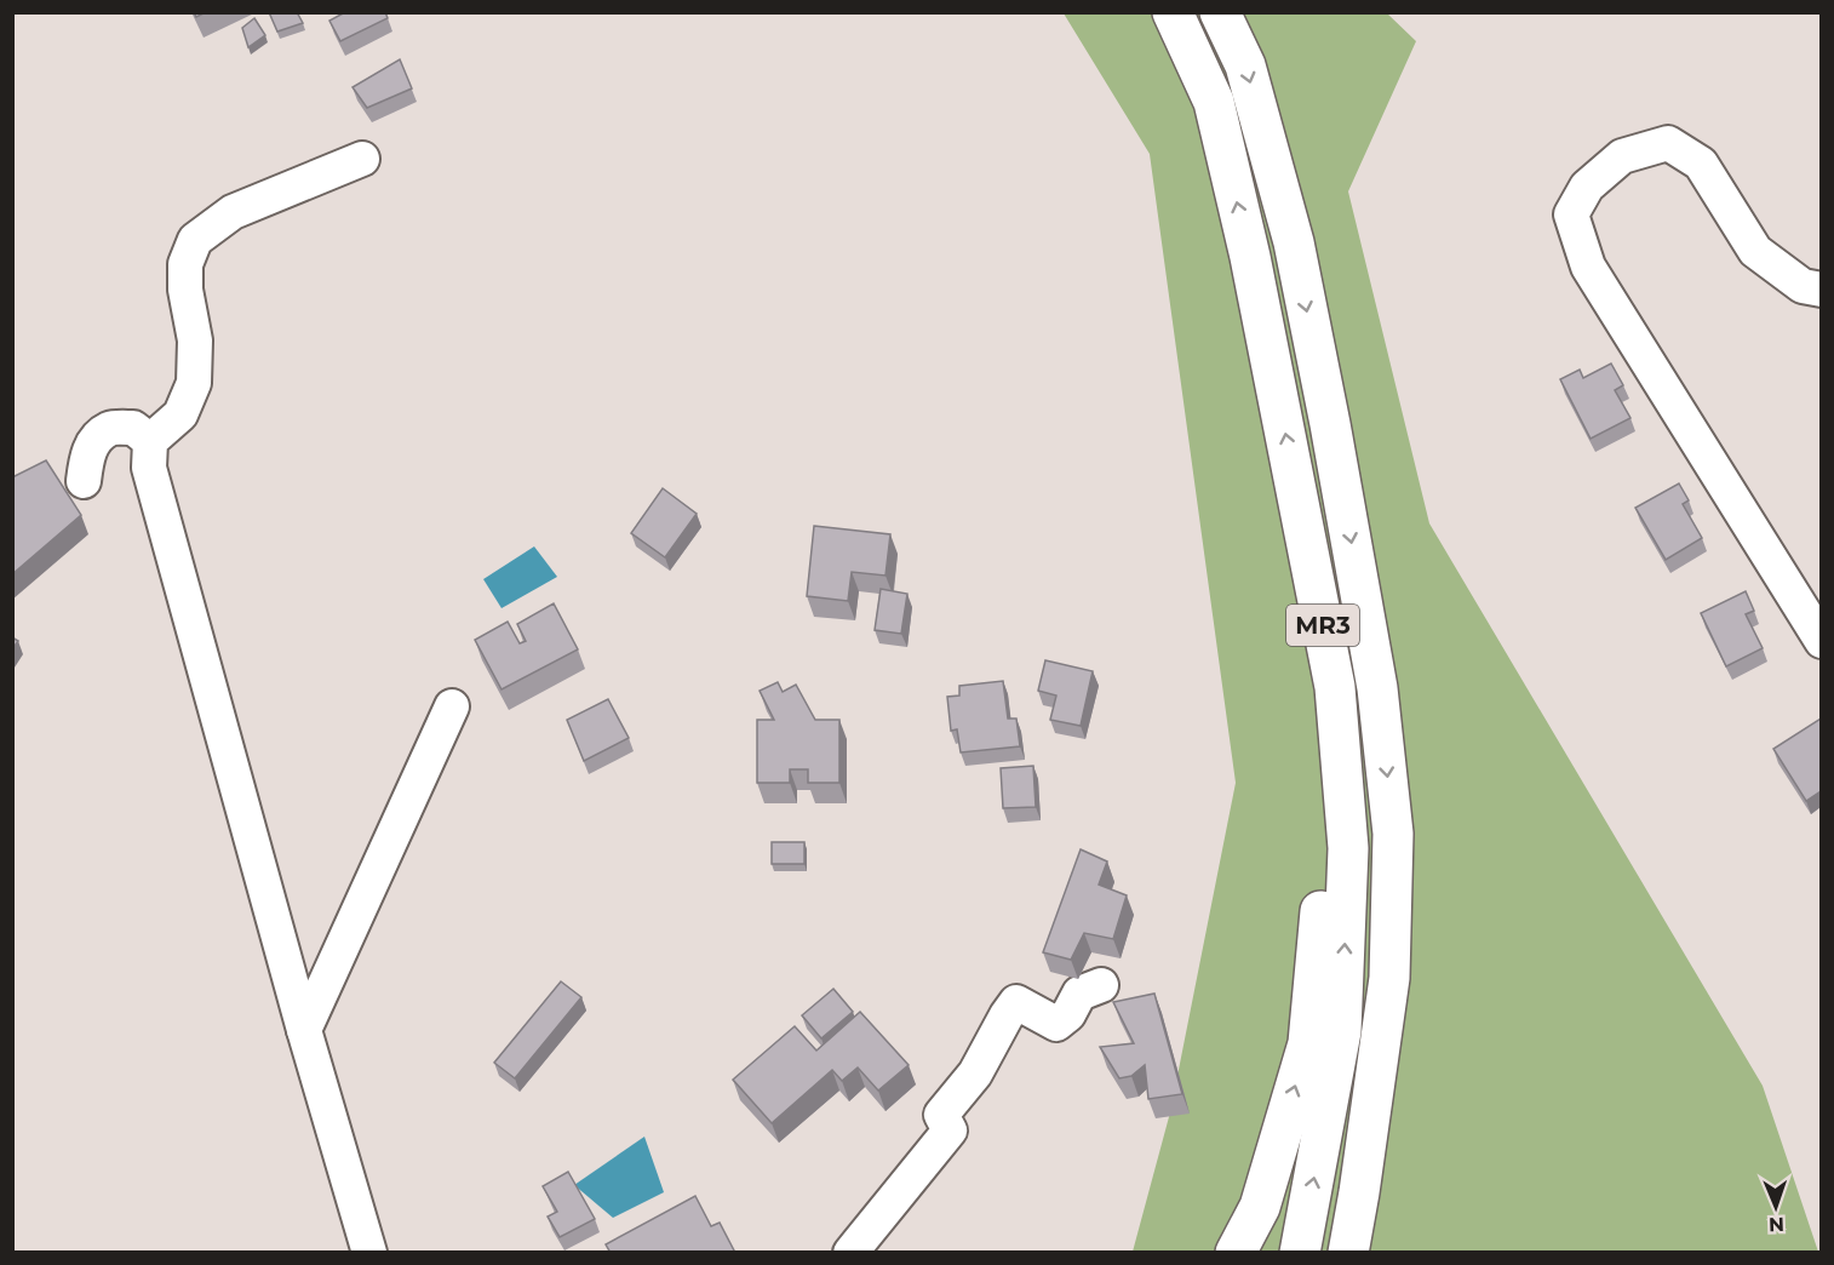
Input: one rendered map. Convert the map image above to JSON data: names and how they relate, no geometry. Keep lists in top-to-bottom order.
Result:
{
  "streets": {
    "highway": ["MR3"]
  },
  "north": "bottom"
}
